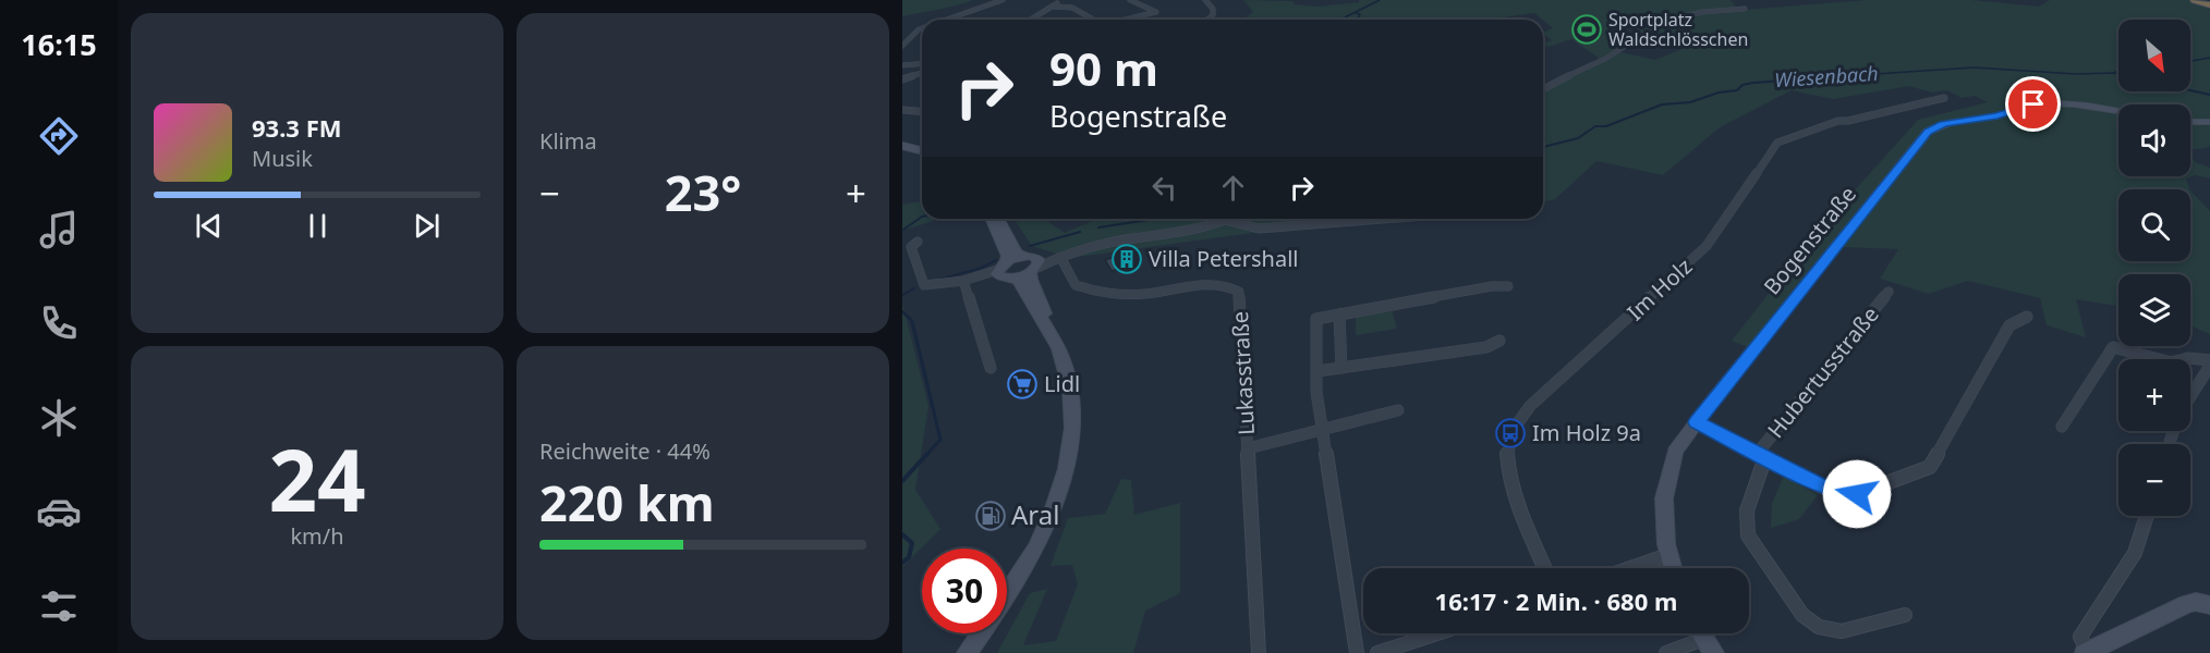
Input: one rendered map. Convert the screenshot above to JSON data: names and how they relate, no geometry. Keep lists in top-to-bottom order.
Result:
{
  "streets": {
    "main road": ["Bogenstraße"],
    "street": ["Im Holz", "Hubertusstraße", "Lukasstraße"]
  },
  "water": ["Wiesenbach"],
  "places": {
    "sports": ["Sportplatz Waldschlösschen"],
    "building": ["Villa Petershall"],
    "supermarket": ["Lidl"],
    "bus stop": ["Im Holz 9a"],
    "fuel station": ["Aral"]
  },
  "north": "bottom right",
  "page": {
    "tabs": "16:15",
    "tile": [
      "Klima",
      ["24", "km/h"],
      ["Reichweite · 44%", "220 km"]
    ],
    "map_buttons": ["+", "−"],
    "turn": ["90 m", "Bogenstraße"],
    "song": ["93.3 FM", "Musik"],
    "heat": ["−", "23°", "+"],
    "limit": "30",
    "trip": "16:17 · 2 Min. · 680 m"
  }
}
